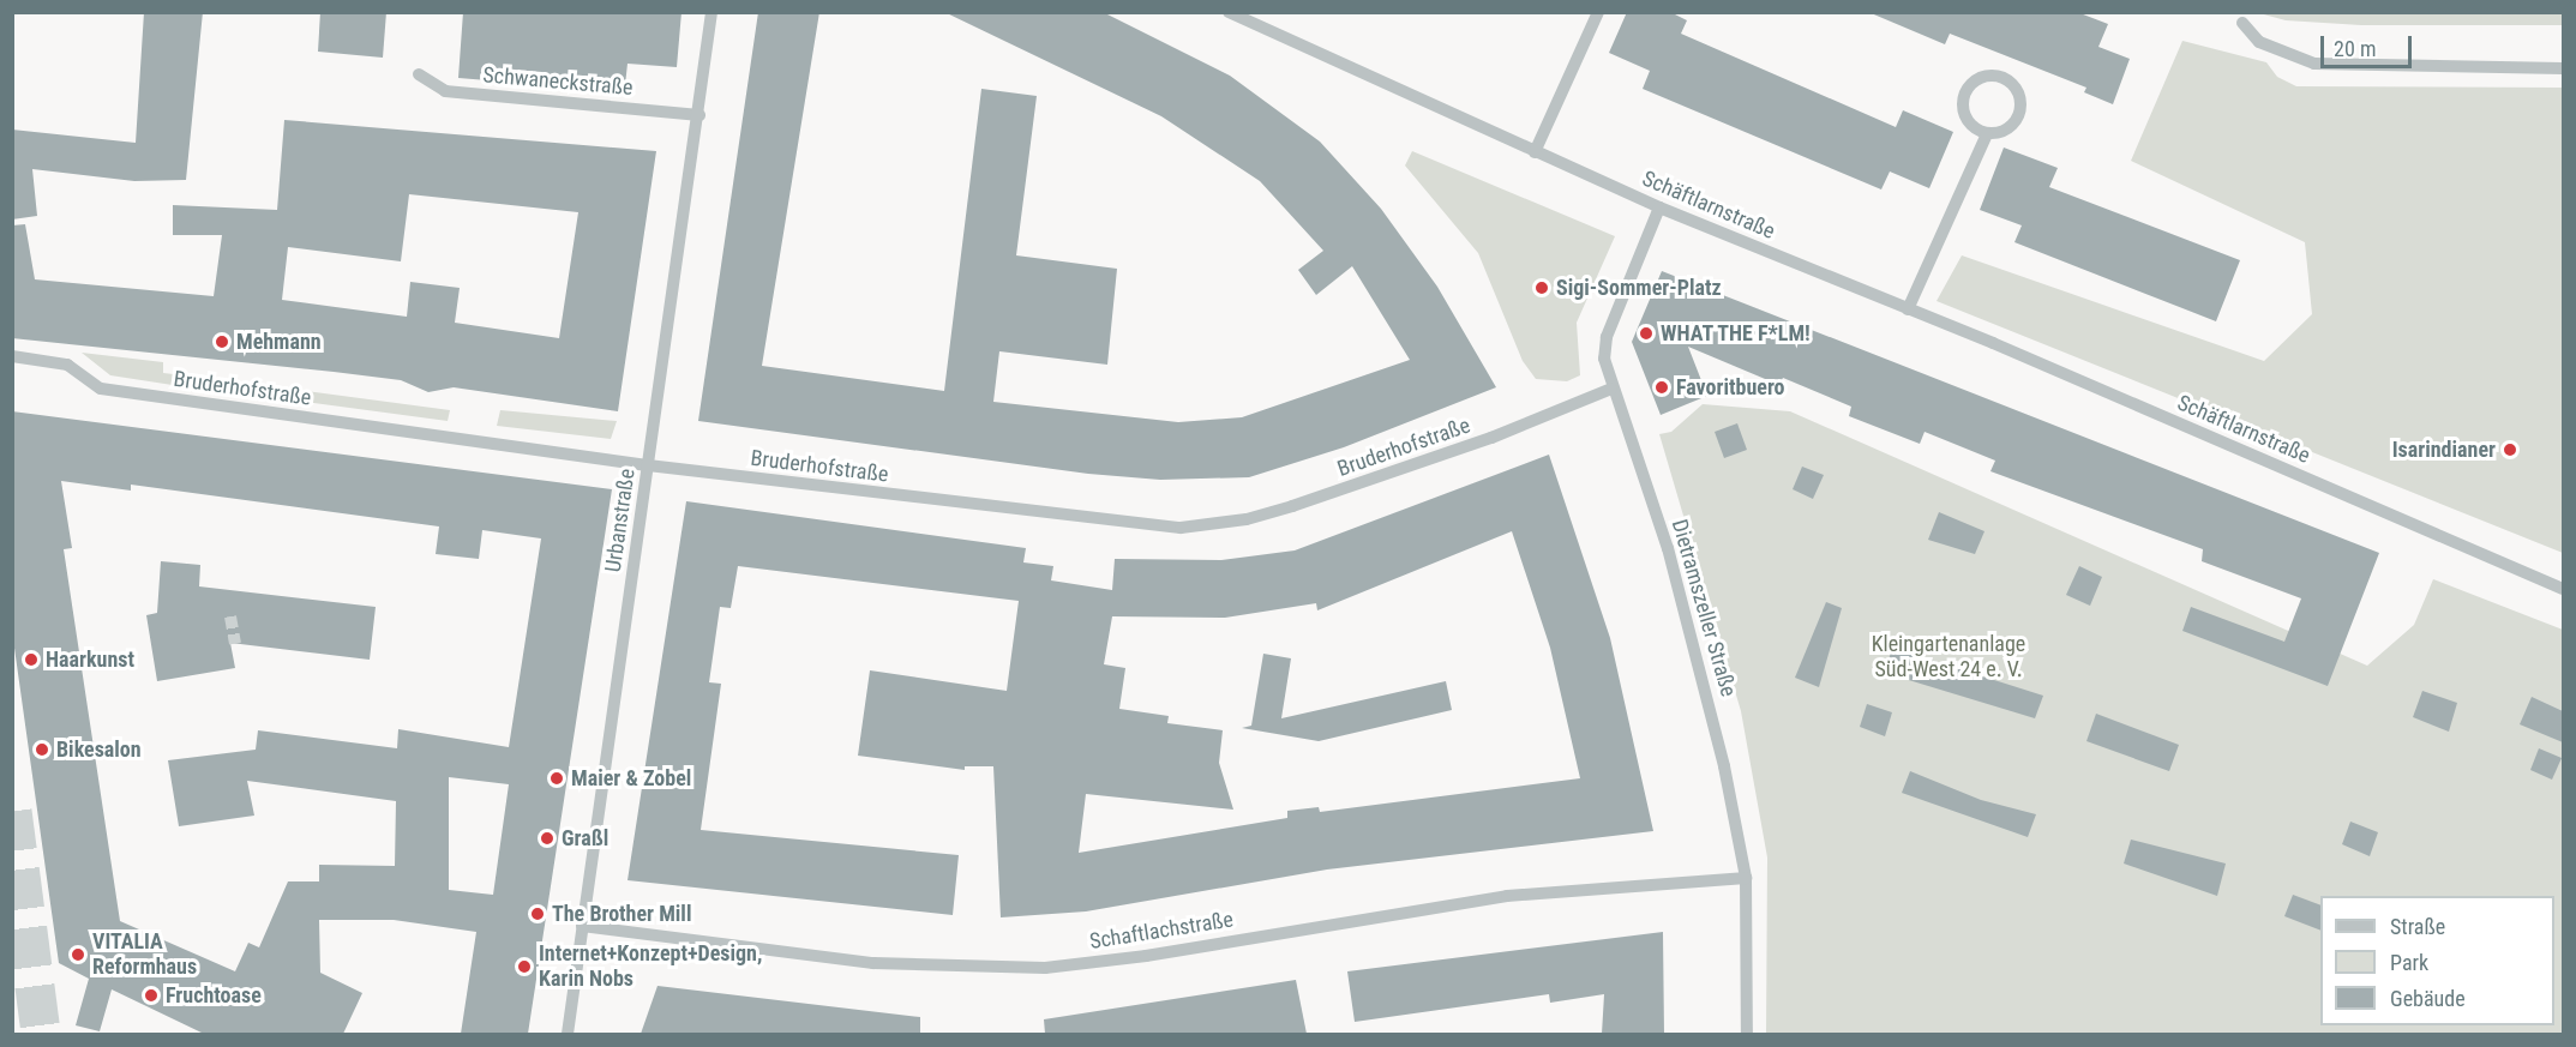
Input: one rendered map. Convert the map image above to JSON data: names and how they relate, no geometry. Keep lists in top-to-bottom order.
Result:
{
  "streets": {
    "street": [
      "Schwaneckstraße",
      "Schäftlarnstraße",
      "Bruderhofstraße",
      "Urbanstraße",
      "Dietramszeller Straße",
      "Schaftlachstraße"
    ]
  },
  "crossings": [
    ["Schwaneckstraße", "Urbanstraße"],
    ["Schäftlarnstraße", "Dietramszeller Straße"],
    ["Bruderhofstraße", "Urbanstraße"],
    ["Bruderhofstraße", "Dietramszeller Straße"],
    ["Urbanstraße", "Schaftlachstraße"],
    ["Dietramszeller Straße", "Schaftlachstraße"]
  ],
  "parks": ["Kleingartenanlage Süd-West 24 e. V."],
  "places": [
    "Sigi-Sommer-Platz",
    "WHAT THE F*LM!",
    "Mehmann",
    "Favoritbuero",
    "Isarindianer",
    "Haarkunst",
    "Bikesalon",
    "Maier & Zobel",
    "Graßl",
    "The Brother Mill",
    "VITALIA Reformhaus",
    "Internet+Konzept+Design, Karin Nobs",
    "Fruchtoase"
  ],
  "legend": ["Straße", "Park", "Gebäude"],
  "scale_bar": "20 m"
}
